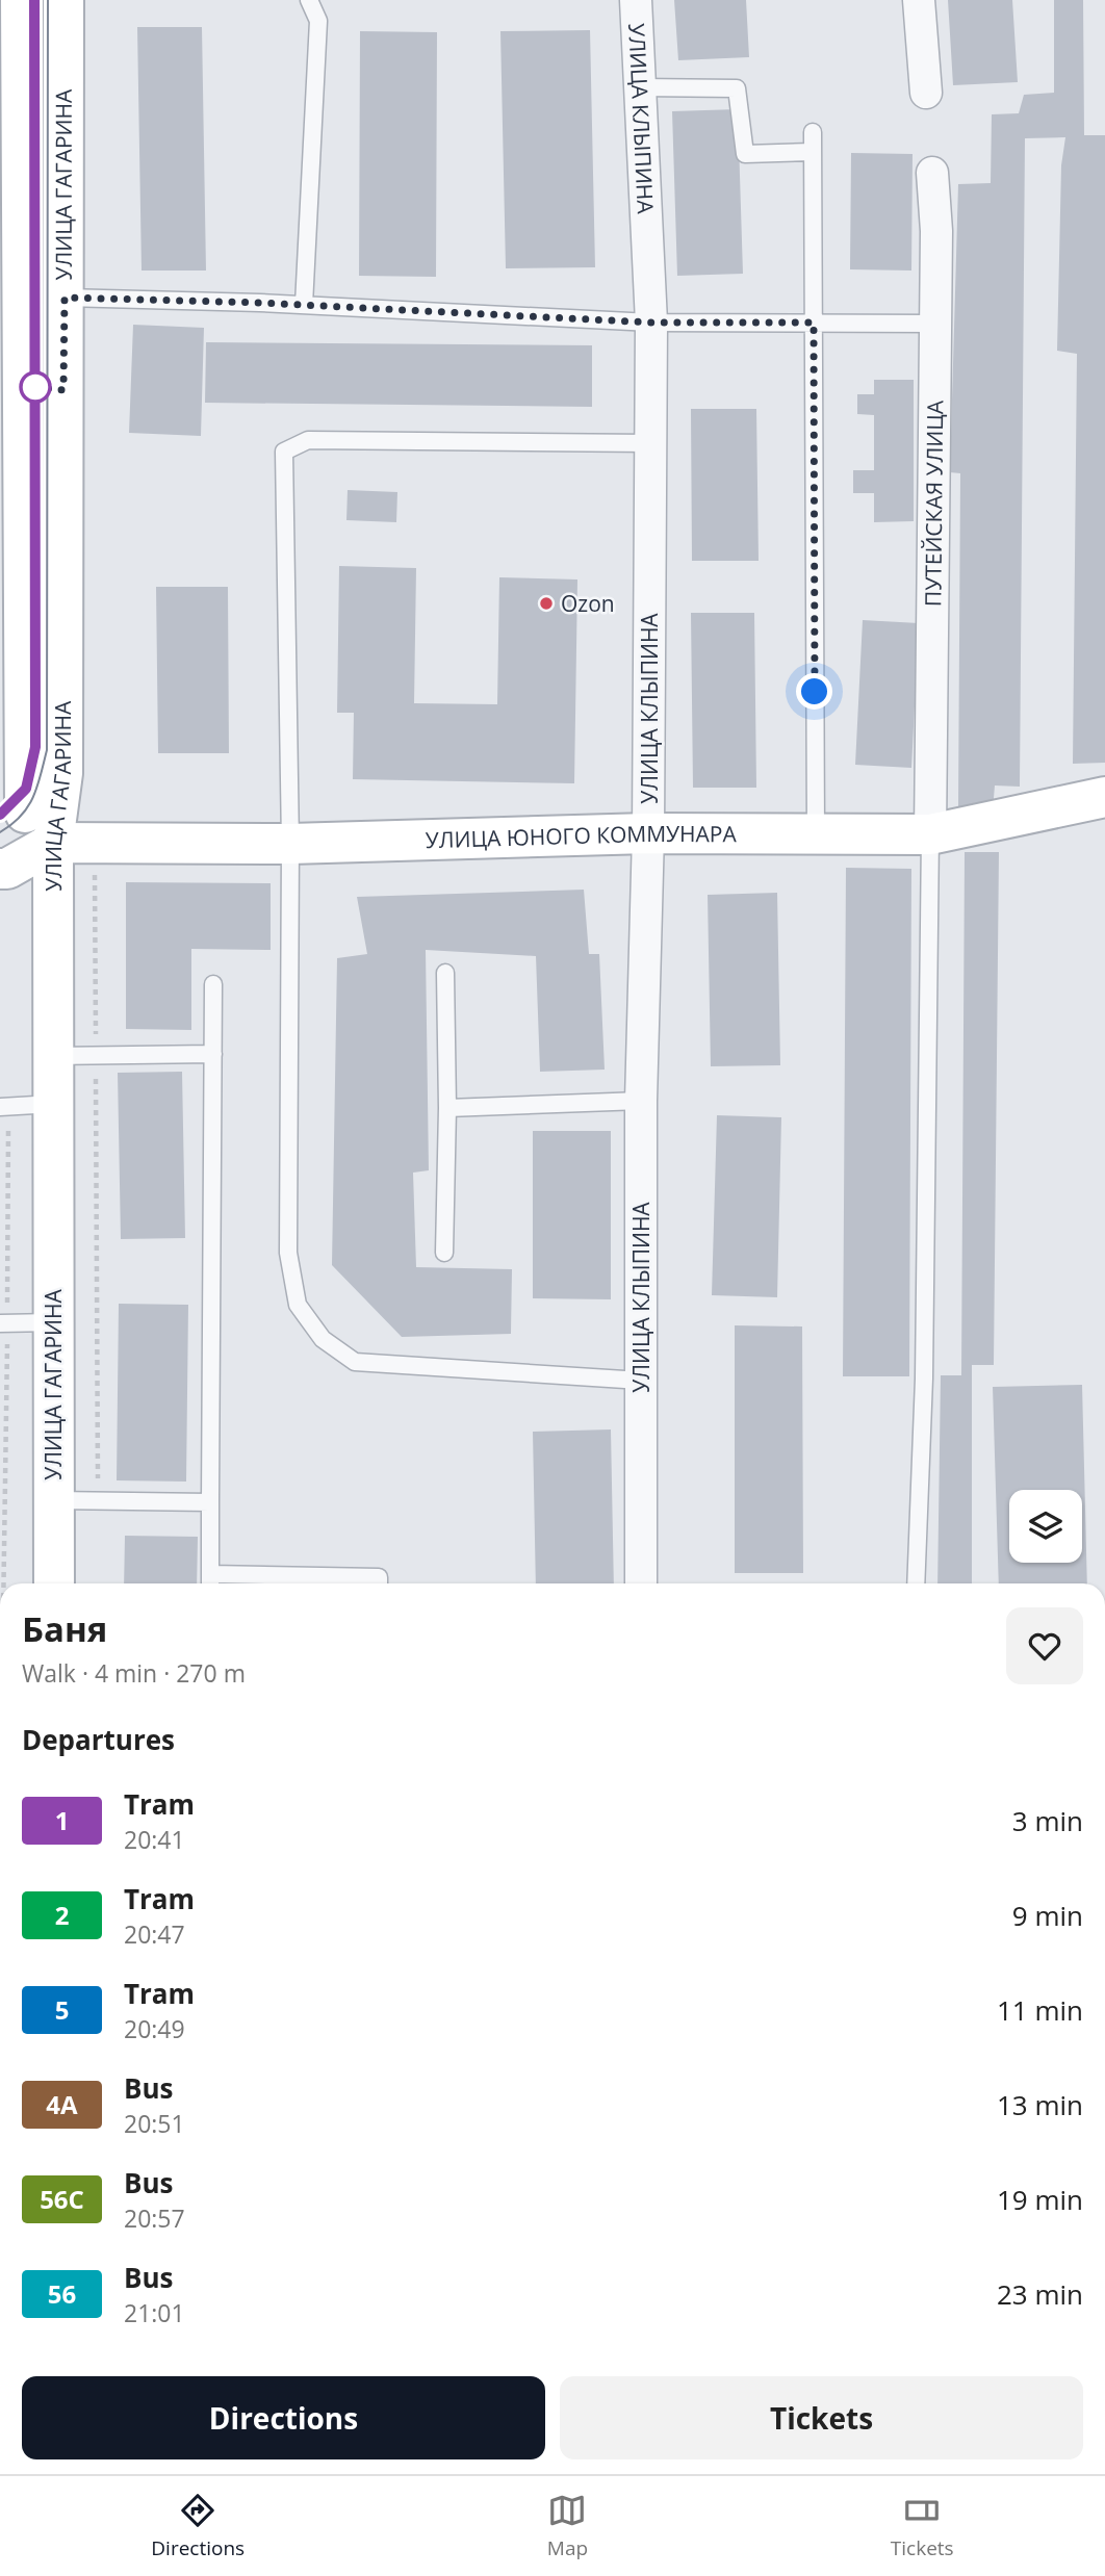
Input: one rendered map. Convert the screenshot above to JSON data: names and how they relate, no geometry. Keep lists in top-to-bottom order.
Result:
{
  "streets": {
    "street": [
      "УЛИЦА КЛЫПИНА",
      "УЛИЦА ГАГАРИНА",
      "ПУТЕЙСКАЯ УЛИЦА",
      "УЛИЦА ЮНОГО КОММУНАРА"
    ]
  },
  "crossings": [
    ["УЛИЦА КЛЫПИНА", "УЛИЦА ЮНОГО КОММУНАРА"],
    ["УЛИЦА ГАГАРИНА", "УЛИЦА ЮНОГО КОММУНАРА"],
    ["ПУТЕЙСКАЯ УЛИЦА", "УЛИЦА ЮНОГО КОММУНАРА"]
  ],
  "places": ["Ozon"],
  "lines": ["tram line 1"],
  "page": {
    "heading": [
      ["Баня", "Walk · 4 min · 270 m"],
      "Departures"
    ],
    "list": [
      {
        "mark": "1",
        "name": "Tram",
        "note": "20:41",
        "value": "3 min"
      },
      {
        "mark": "2",
        "name": "Tram",
        "note": "20:47",
        "value": "9 min"
      },
      {
        "mark": "5",
        "name": "Tram",
        "note": "20:49",
        "value": "11 min"
      },
      {
        "mark": "4А",
        "name": "Bus",
        "note": "20:51",
        "value": "13 min"
      },
      {
        "mark": "56С",
        "name": "Bus",
        "note": "20:57",
        "value": "19 min"
      },
      {
        "mark": "56",
        "name": "Bus",
        "note": "21:01",
        "value": "23 min"
      }
    ],
    "buttons": ["Directions", "Tickets"],
    "tabs": ["Directions", "Map", "Tickets"]
  }
}
